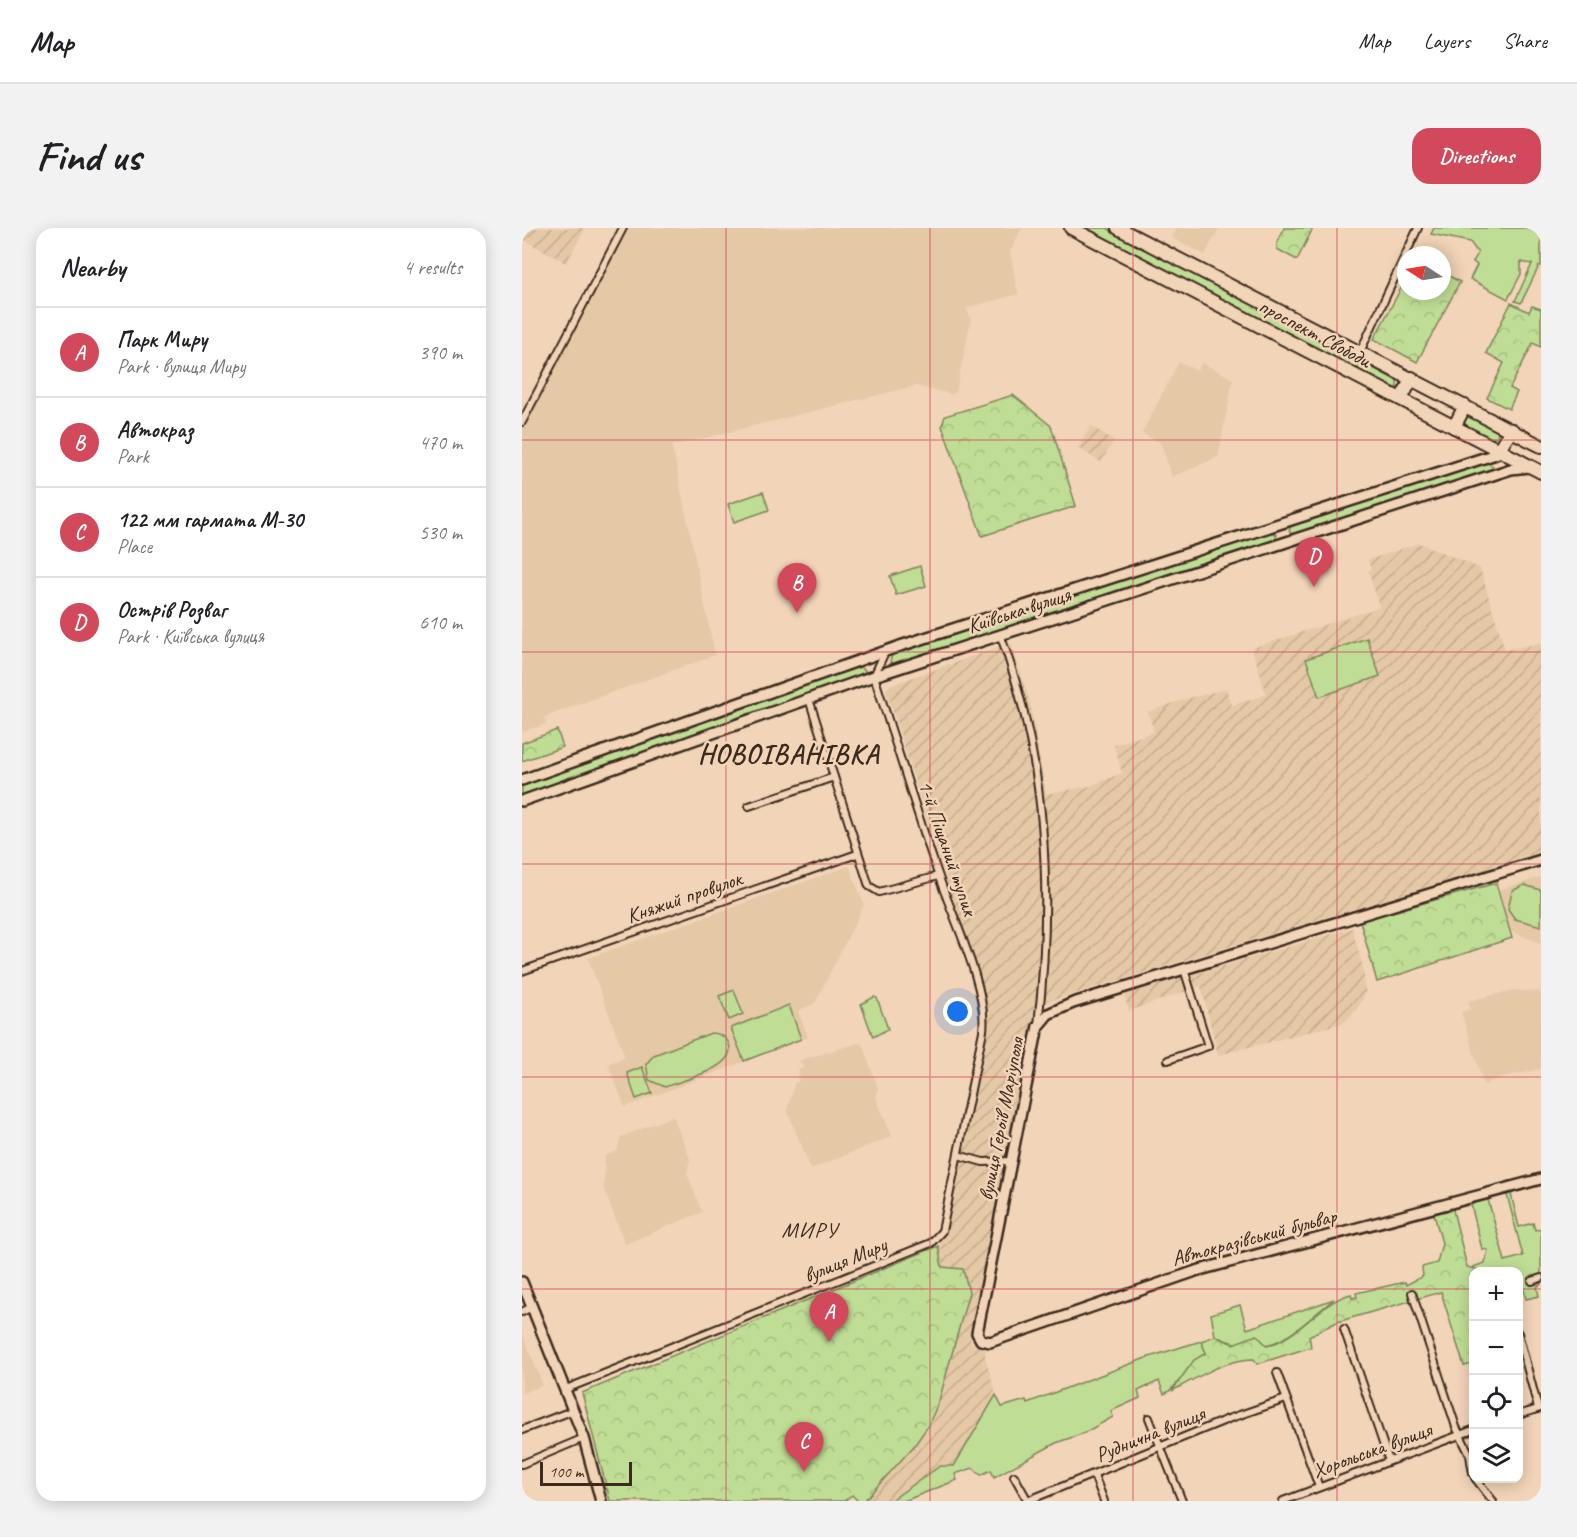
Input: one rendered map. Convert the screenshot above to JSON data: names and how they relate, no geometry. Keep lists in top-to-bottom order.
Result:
{
  "streets": {
    "highway": ["проспект Свободи"],
    "main road": ["Київська вулиця", "вулиця Героїв Маріуполя", "Автокразівський бульвар"],
    "street": [
      "1-й Піщаний тупик",
      "Княжий провулок",
      "вулиця Миру",
      "Руднична вулиця",
      "Хорольська вулиця"
    ]
  },
  "crossings": [
    ["проспект Свободи", "Київська вулиця"],
    ["Київська вулиця", "1-й Піщаний тупик"],
    ["1-й Піщаний тупик", "вулиця Миру"],
    ["вулиця Героїв Маріуполя", "Автокразівський бульвар"]
  ],
  "districts": ["НОВОІВАНІВКА", "МИРУ"],
  "scale_bar": "100 m",
  "north": "left",
  "page": {
    "header": "Map",
    "nav": ["Map", "Layers", "Share"],
    "buttons": "Directions",
    "title": "Find us",
    "heading": ["Nearby", "4 results"],
    "list": [
      {
        "mark": "A",
        "name": "Парк Миру",
        "note": "Park · вулиця Миру",
        "value": "390 m"
      },
      {
        "mark": "B",
        "name": "Автокраз",
        "note": "Park",
        "value": "470 m"
      },
      {
        "mark": "C",
        "name": "122 мм гармата М-30",
        "note": "Place",
        "value": "530 m"
      },
      {
        "mark": "D",
        "name": "Острів Розваг",
        "note": "Park · Київська вулиця",
        "value": "610 m"
      }
    ],
    "pins": [
      "D",
      "B",
      "A",
      "C"
    ],
    "map_buttons": ["+", "−"],
    "scale": "100 m"
  }
}
